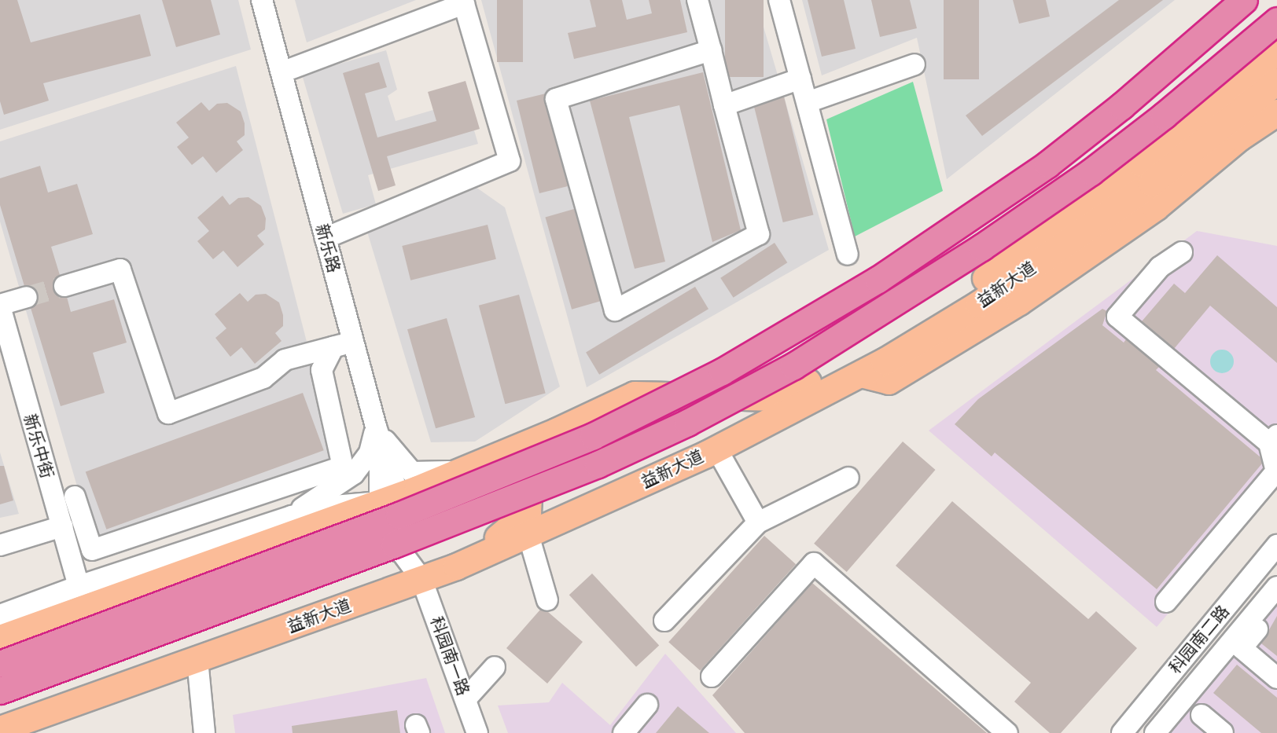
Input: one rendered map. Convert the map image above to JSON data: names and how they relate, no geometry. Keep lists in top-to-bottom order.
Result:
{
  "streets": {
    "main road": ["益新大道"],
    "street": [
      "新乐路",
      "新乐中街",
      "科园南二路",
      "科园南一路"
    ]
  },
  "crossings": [
    ["新乐路", "益新大道"],
    ["益新大道", "科园南一路"]
  ]
}
